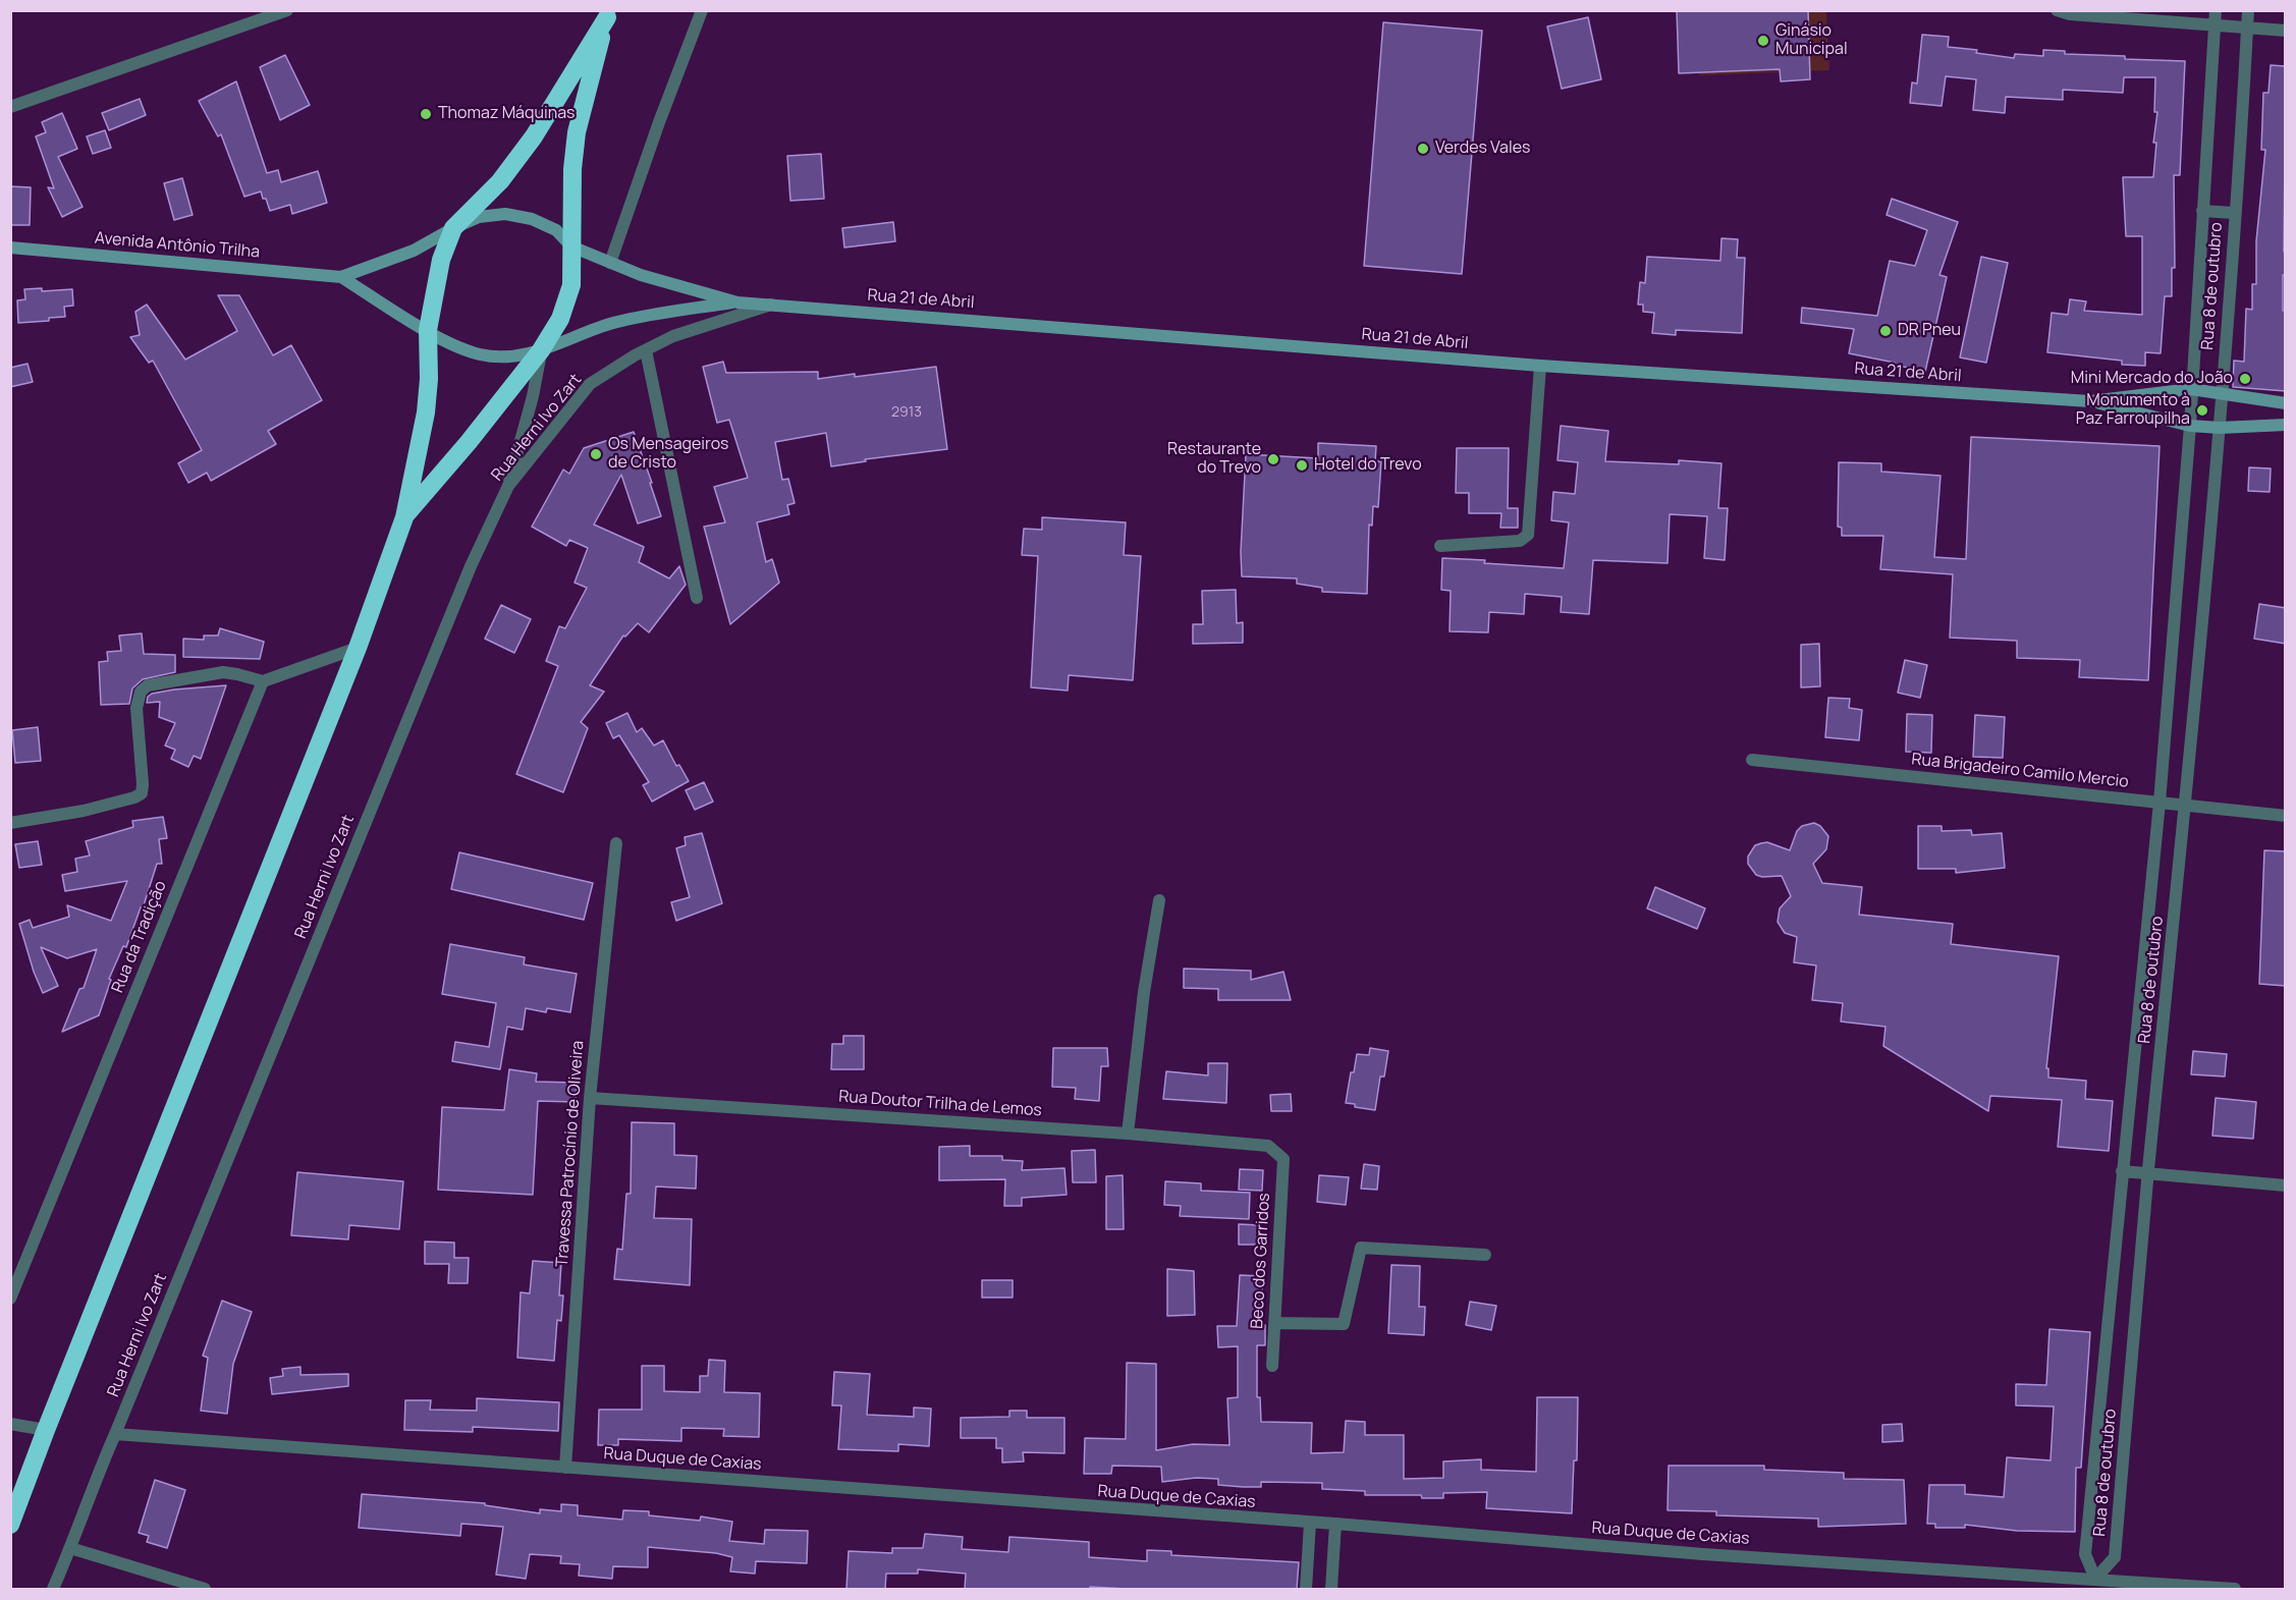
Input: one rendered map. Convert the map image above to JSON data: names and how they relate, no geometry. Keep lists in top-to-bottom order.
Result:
{
  "streets": {
    "street": [
      "Avenida Antônio Trilha",
      "Rua 8 de outubro",
      "Rua 21 de Abril",
      "Rua Herni Ivo Zart",
      "Rua Brigadeiro Camilo Mercio",
      "Rua da Tradição",
      "Rua Doutor Trilha de Lemos",
      "Travessa Patrocínio de Oliveira",
      "Beco dos Garridos",
      "Rua Duque de Caxias"
    ]
  },
  "crossings": [
    ["Avenida Antônio Trilha", "Rua 21 de Abril"],
    ["Rua 8 de outubro", "Rua 21 de Abril"],
    ["Rua 8 de outubro", "Rua Brigadeiro Camilo Mercio"],
    ["Rua 8 de outubro", "Rua Duque de Caxias"],
    ["Rua 21 de Abril", "Rua Herni Ivo Zart"],
    ["Rua Herni Ivo Zart", "Rua Duque de Caxias"],
    ["Rua Doutor Trilha de Lemos", "Travessa Patrocínio de Oliveira"],
    ["Rua Doutor Trilha de Lemos", "Beco dos Garridos"],
    ["Travessa Patrocínio de Oliveira", "Rua Duque de Caxias"]
  ],
  "places": [
    "Ginásio Municipal",
    "Thomaz Máquinas",
    "Verdes Vales",
    "DR Pneu",
    "Mini Mercado do João",
    "Monumento à Paz Farroupilha",
    "Os Mensageiros de Cristo",
    "Restaurante do Trevo",
    "Hotel do Trevo"
  ],
  "house_numbers": ["2913"]
}
